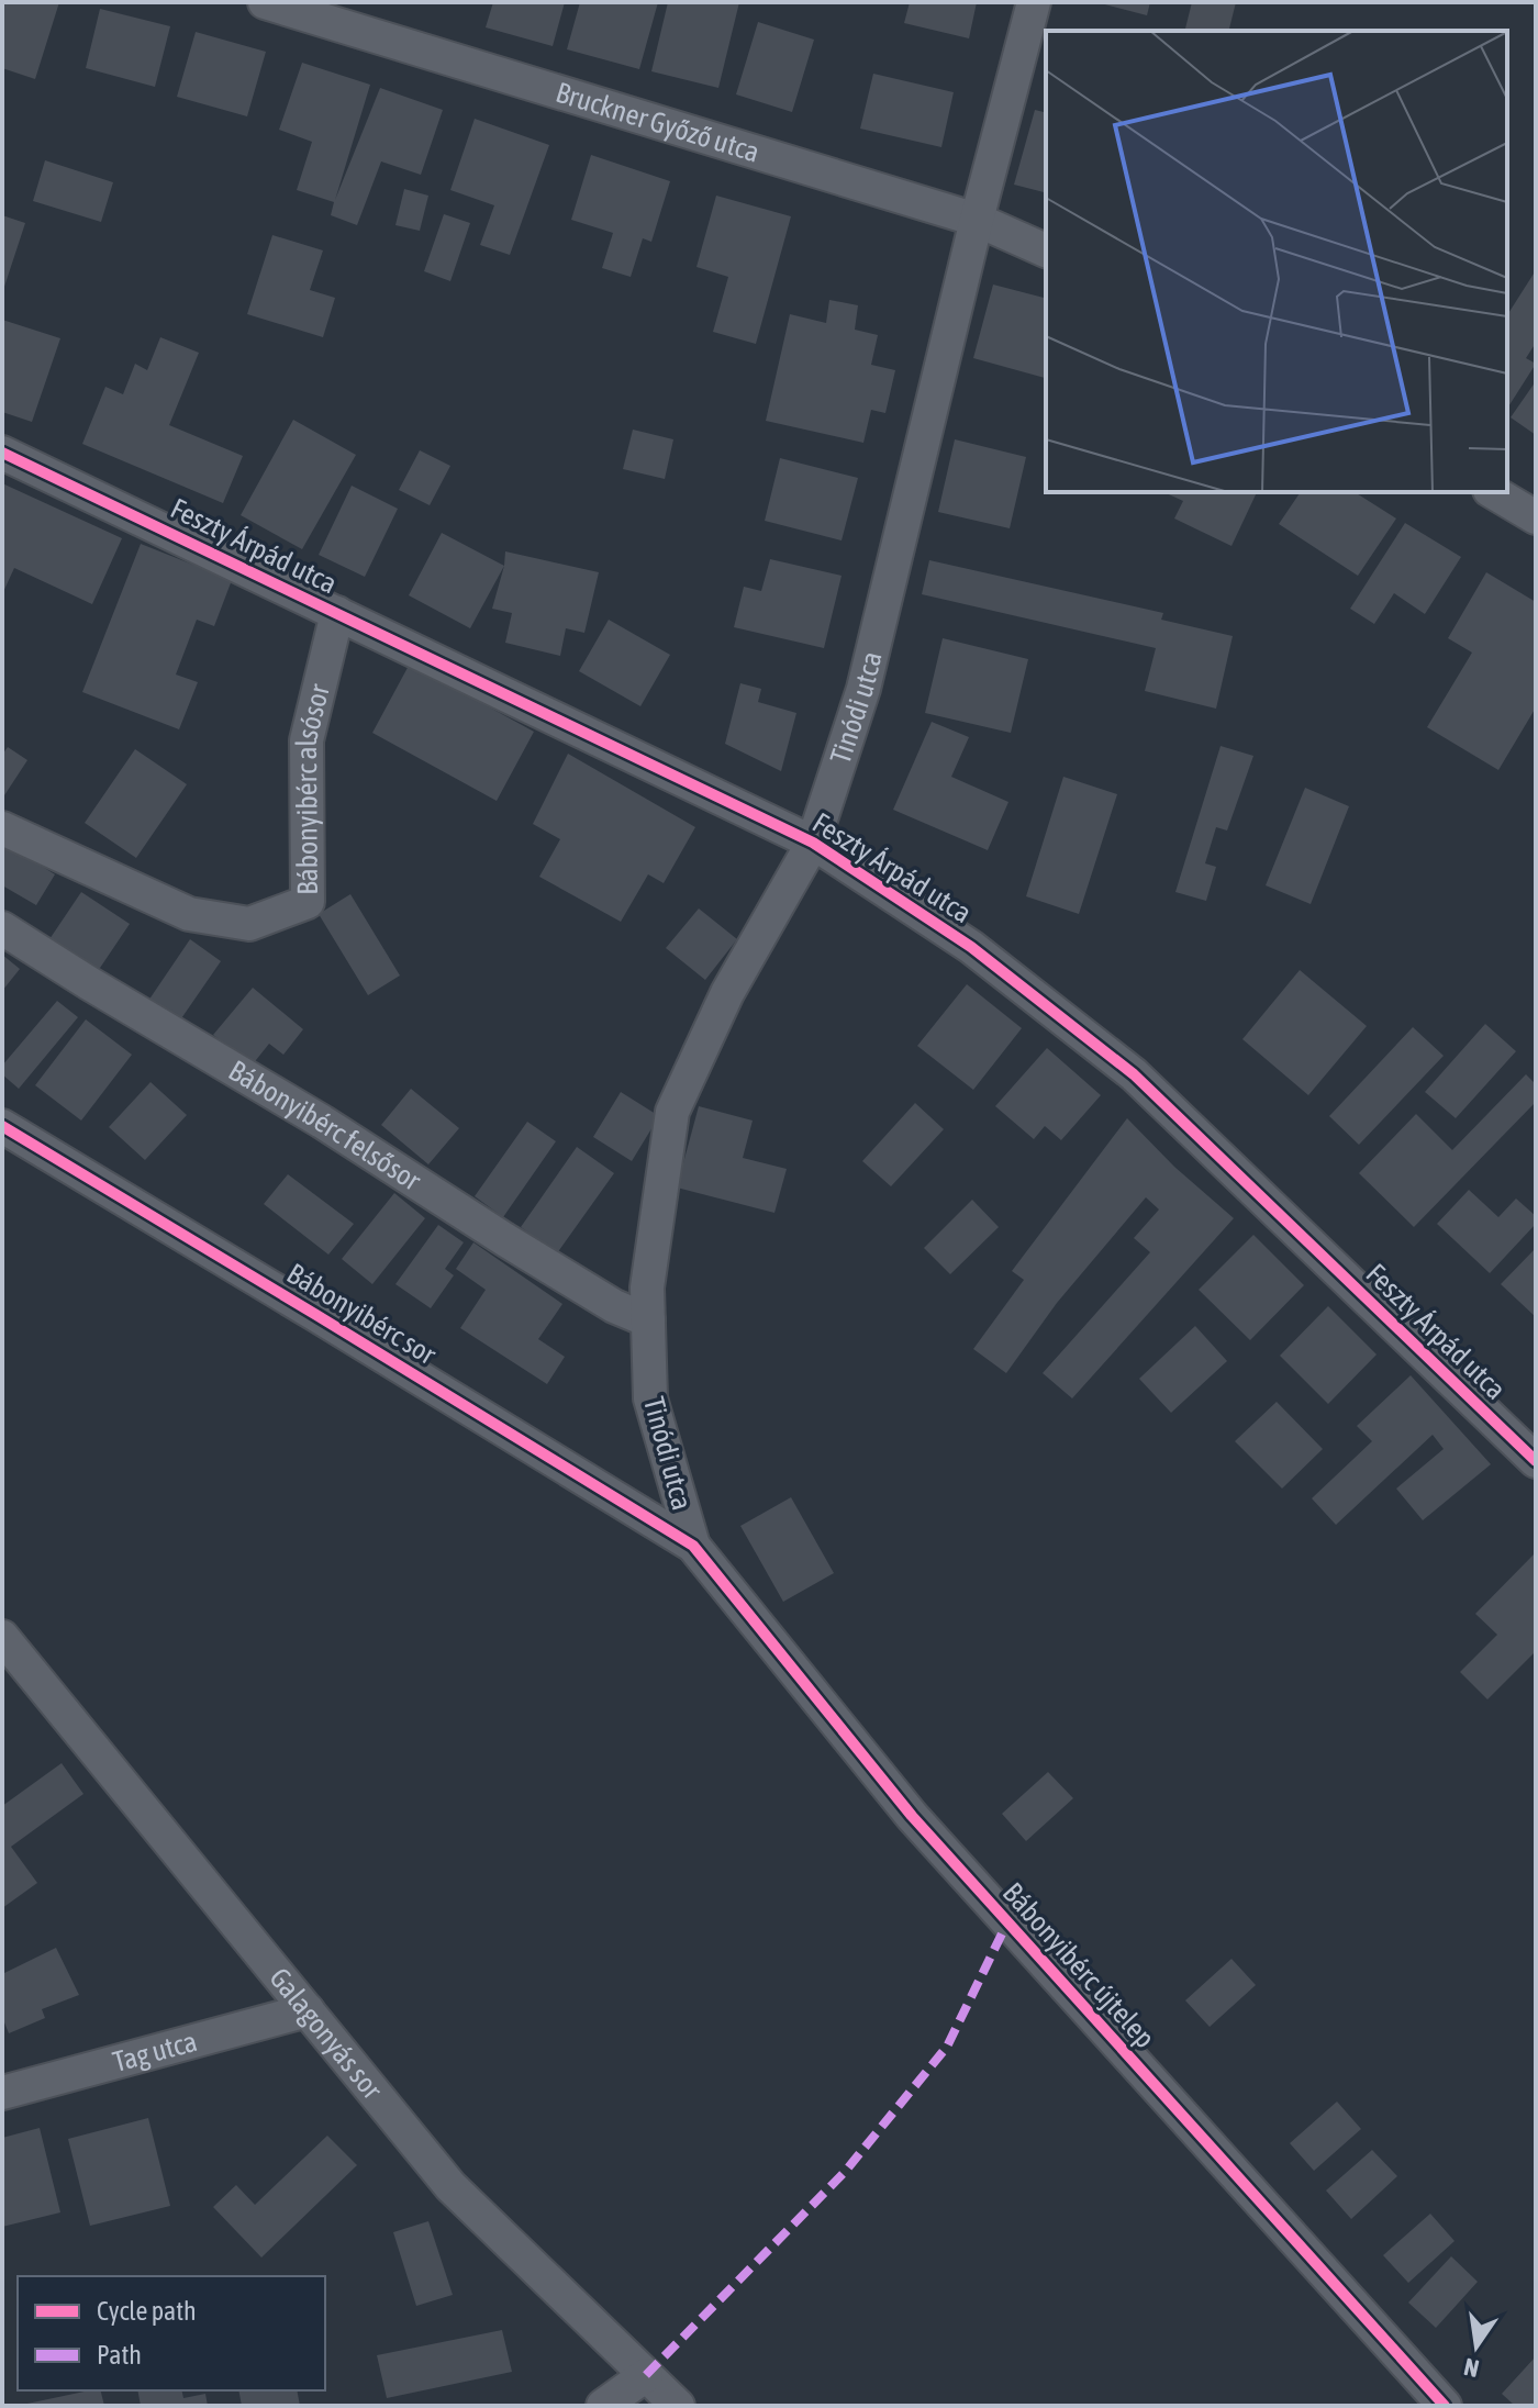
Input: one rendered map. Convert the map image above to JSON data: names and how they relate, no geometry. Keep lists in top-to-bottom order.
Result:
{
  "streets": {
    "street": [
      "Bruckner Győző utca",
      "Feszty Árpád utca",
      "Tinódi utca",
      "Bábonyibérc alsósor",
      "Bábonyibérc felsősor",
      "Bábonyibérc sor",
      "Bábonyibérc újtelep",
      "Galagonyás sor",
      "Tag utca"
    ]
  },
  "crossings": [
    ["Bruckner Győző utca", "Tinódi utca"],
    ["Feszty Árpád utca", "Tinódi utca"],
    ["Feszty Árpád utca", "Bábonyibérc alsósor"],
    ["Tinódi utca", "Bábonyibérc felsősor"],
    ["Tinódi utca", "Bábonyibérc sor"],
    ["Tinódi utca", "Bábonyibérc újtelep"],
    ["Bábonyibérc sor", "Bábonyibérc újtelep"],
    ["Galagonyás sor", "Tag utca"]
  ],
  "legend": ["Cycle path", "Path"],
  "north": "bottom"
}
